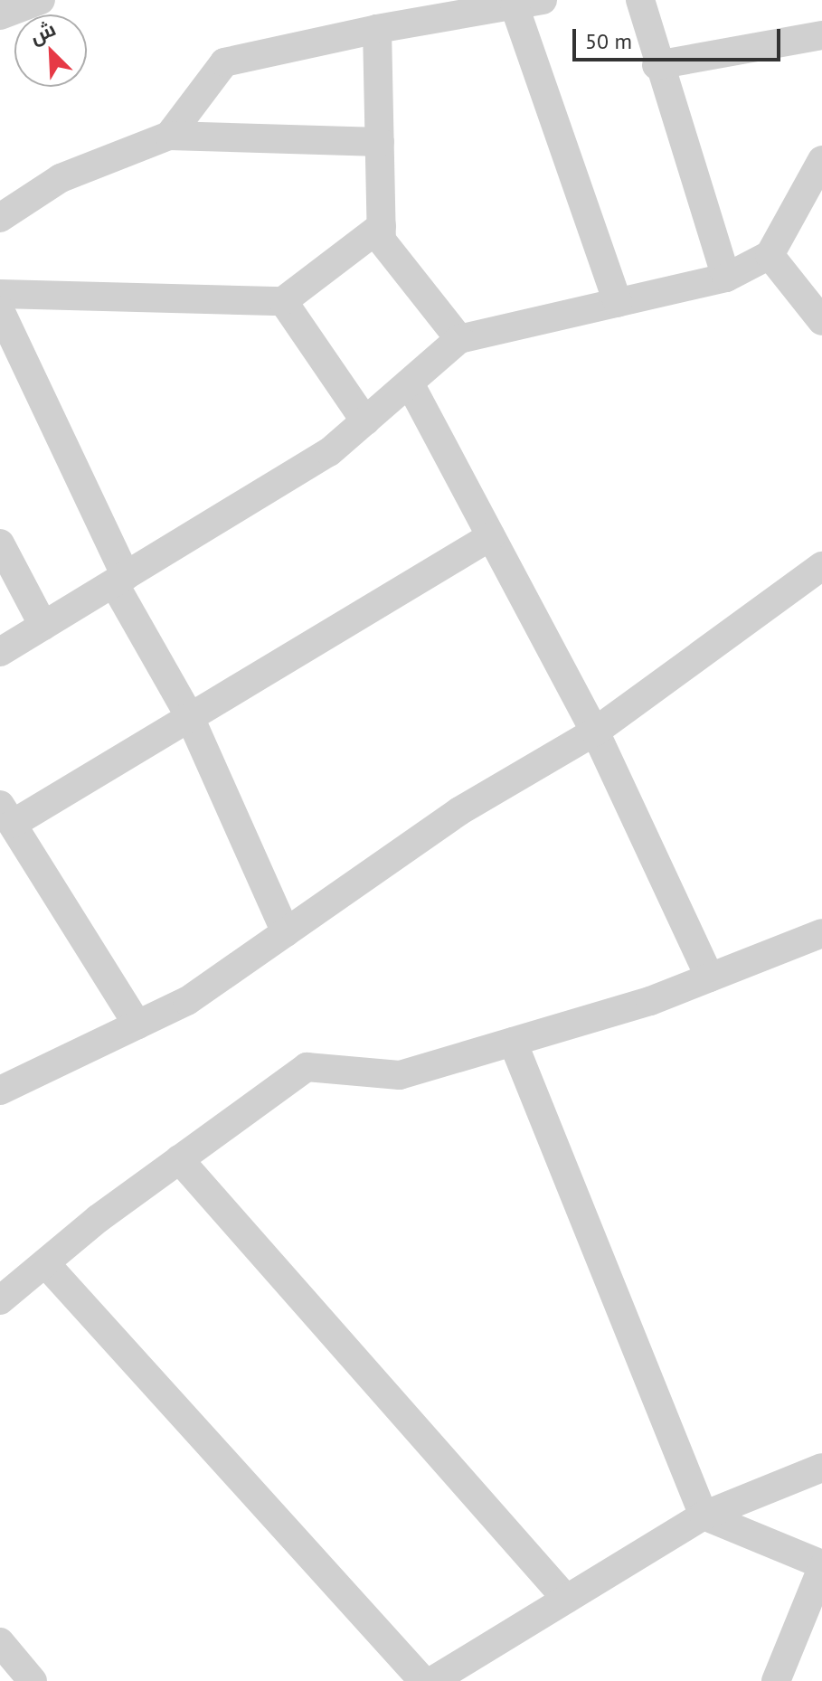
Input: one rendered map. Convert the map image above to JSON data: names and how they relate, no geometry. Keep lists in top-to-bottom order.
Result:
{
  "scale_bar": "50 m",
  "north": "top left"
}
